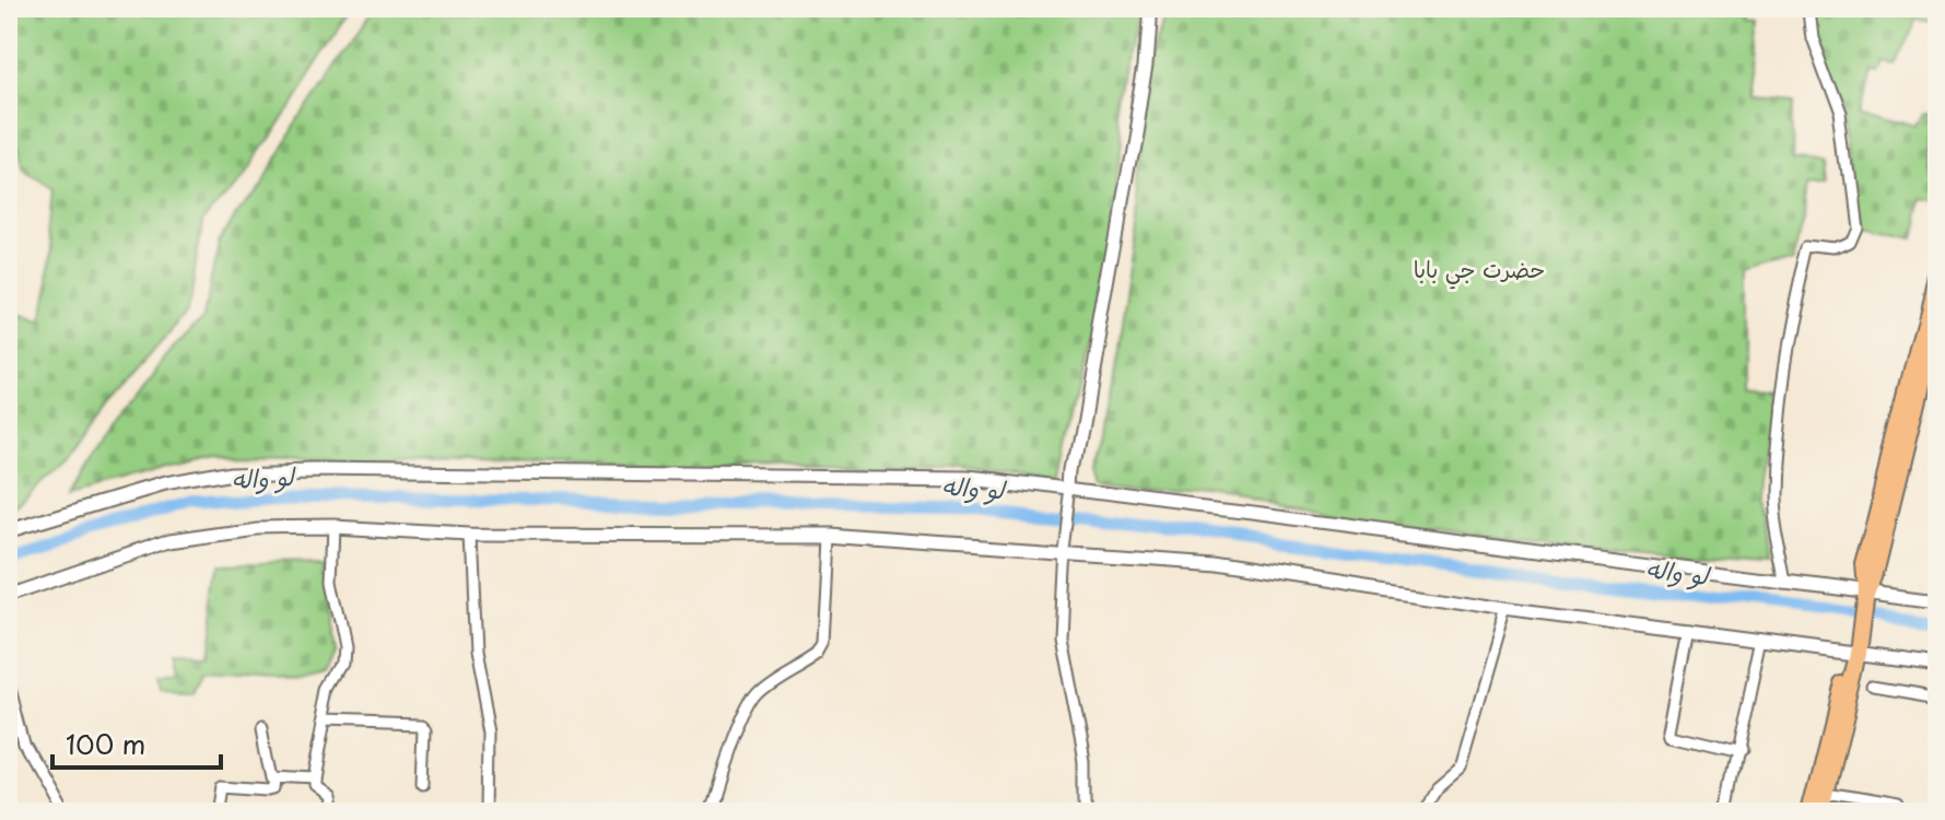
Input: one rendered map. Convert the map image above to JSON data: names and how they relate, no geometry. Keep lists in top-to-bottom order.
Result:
{
  "water": ["لو واله"],
  "parks": ["حضرت جي بابا"],
  "scale_bar": "100 m"
}
